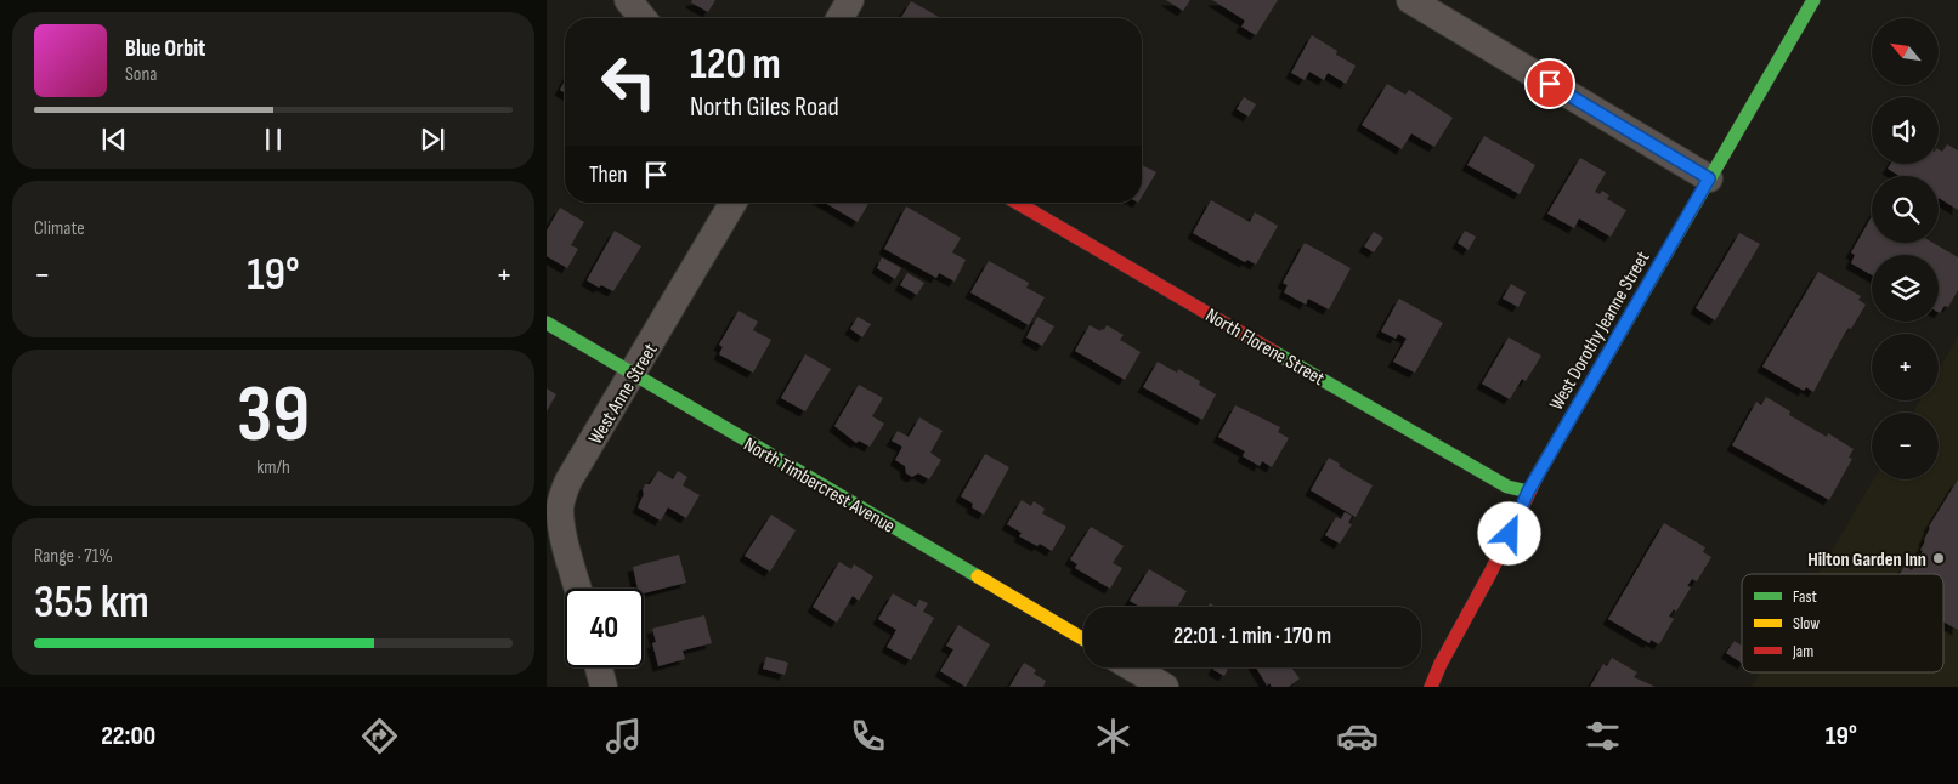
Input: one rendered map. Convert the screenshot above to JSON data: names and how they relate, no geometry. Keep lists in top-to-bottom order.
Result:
{
  "streets": {
    "street": [
      "West Dorothy Jeanne Street",
      "North Florene Street",
      "West Anne Street",
      "North Timbercrest Avenue"
    ]
  },
  "crossings": [
    ["West Dorothy Jeanne Street", "North Florene Street"],
    ["West Anne Street", "North Timbercrest Avenue"]
  ],
  "places": ["Hilton Garden Inn"],
  "legend": ["Fast", "Slow", "Jam"],
  "north": "top left",
  "page": {
    "map_buttons": ["+", "−"],
    "turn": ["120 m", "North Giles Road"],
    "song": ["Blue Orbit", "Sona"],
    "then": "Then",
    "tile": [
      "Climate",
      ["39", "km/h"],
      ["Range · 71%", "355 km"]
    ],
    "heat": ["−", "19°", "+"],
    "limit": "40",
    "trip": "22:01 · 1 min · 170 m",
    "tabs": ["22:00", "19°"]
  }
}
